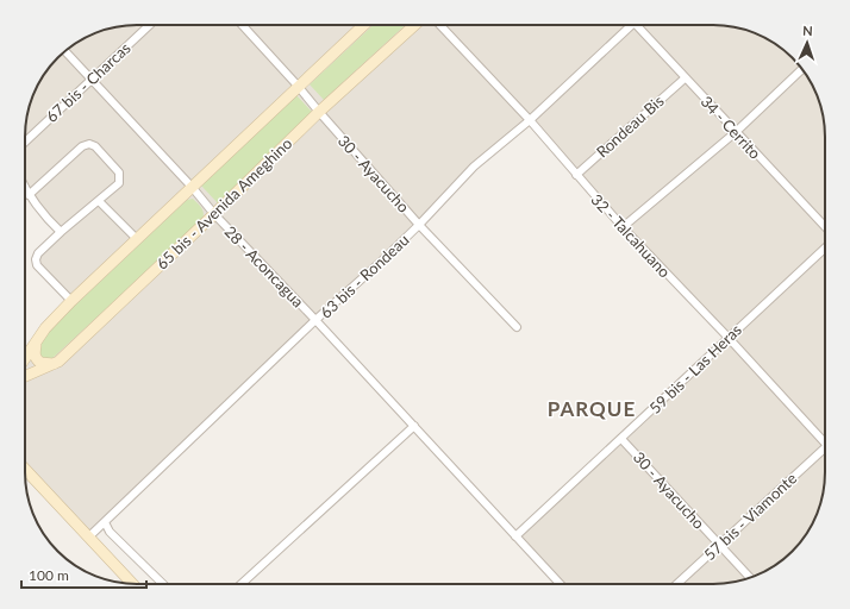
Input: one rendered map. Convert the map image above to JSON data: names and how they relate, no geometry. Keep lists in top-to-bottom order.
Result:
{
  "streets": {
    "main road": ["65 bis - Avenida Ameghino"],
    "street": [
      "67 bis - Charcas",
      "Rondeau Bis",
      "34 - Cerrito",
      "30 - Ayacucho",
      "32 - Talcahuano",
      "28 - Aconcagua",
      "63 bis - Rondeau",
      "59 bis - Las Heras",
      "57 bis - Viamonte"
    ]
  },
  "crossings": [
    ["67 bis - Charcas", "28 - Aconcagua"],
    ["Rondeau Bis", "34 - Cerrito"],
    ["Rondeau Bis", "32 - Talcahuano"],
    ["30 - Ayacucho", "65 bis - Avenida Ameghino"],
    ["30 - Ayacucho", "63 bis - Rondeau"],
    ["30 - Ayacucho", "59 bis - Las Heras"],
    ["30 - Ayacucho", "57 bis - Viamonte"],
    ["65 bis - Avenida Ameghino", "28 - Aconcagua"],
    ["32 - Talcahuano", "63 bis - Rondeau"],
    ["32 - Talcahuano", "59 bis - Las Heras"],
    ["28 - Aconcagua", "63 bis - Rondeau"],
    ["28 - Aconcagua", "59 bis - Las Heras"]
  ],
  "districts": ["PARQUE"],
  "scale_bar": "100 m",
  "north": "top"
}
